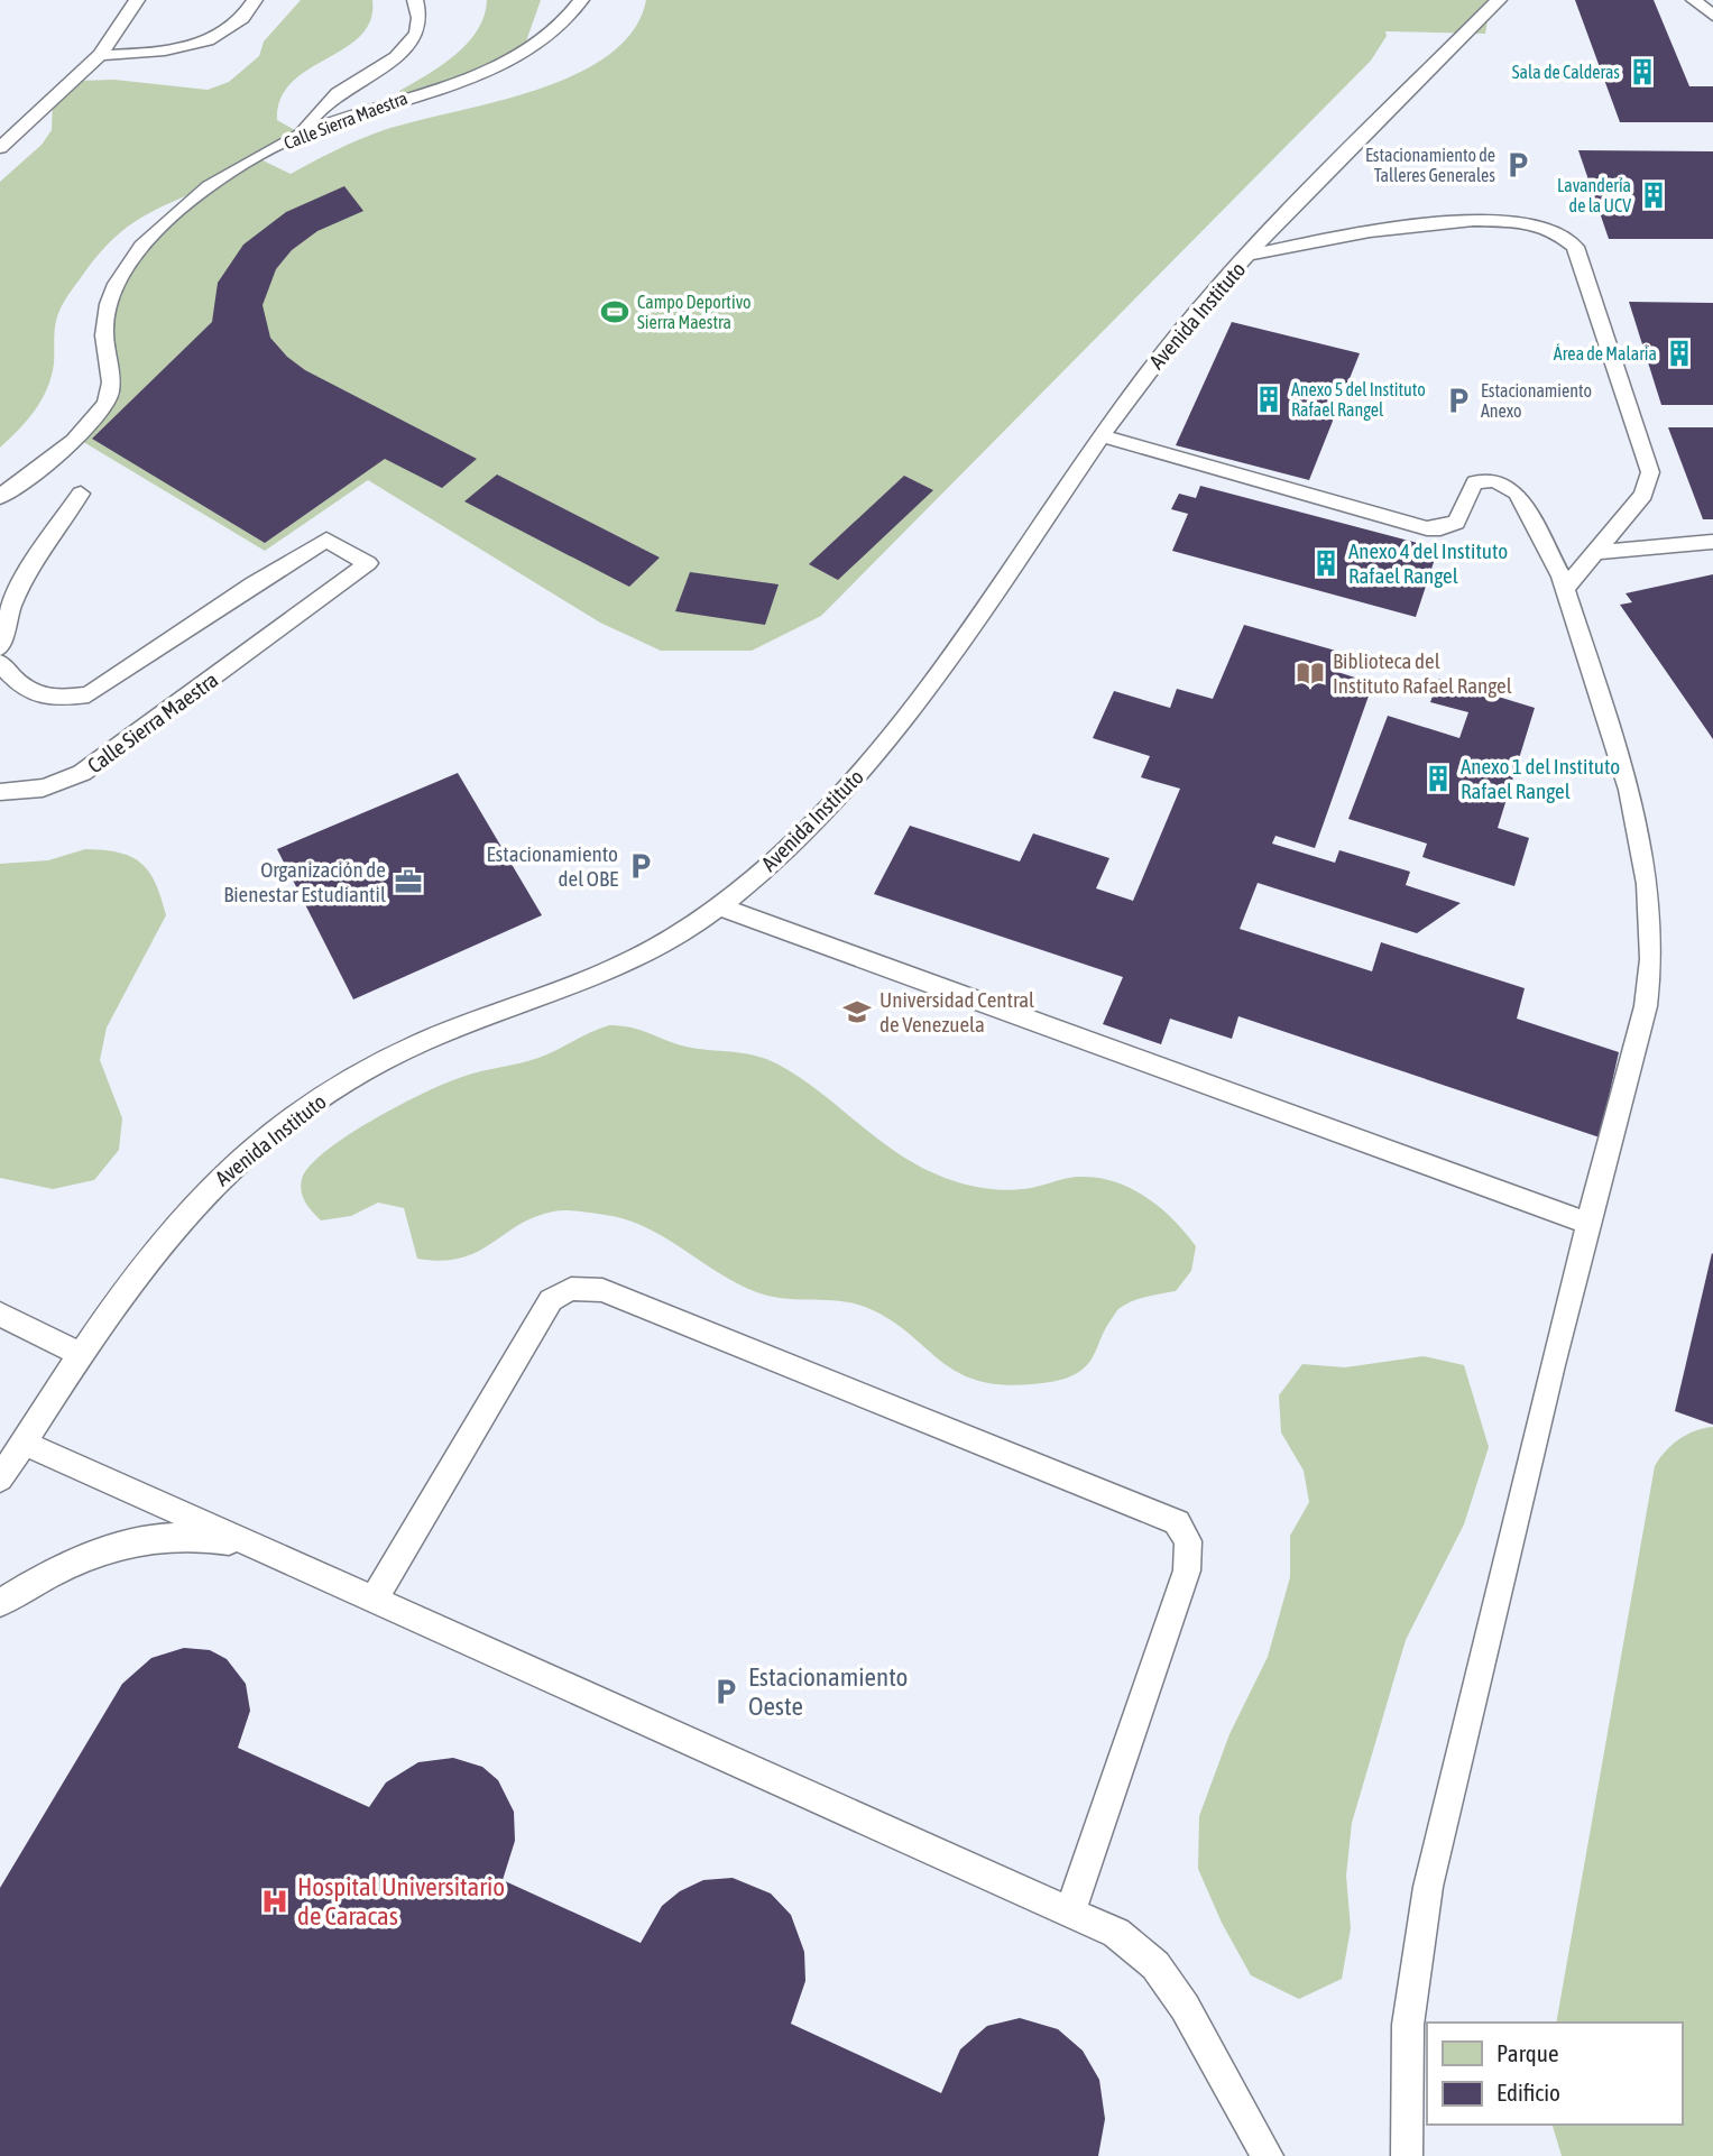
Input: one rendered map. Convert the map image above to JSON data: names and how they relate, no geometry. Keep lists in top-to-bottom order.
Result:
{
  "streets": {
    "lane": ["Calle Sierra Maestra", "Avenida Instituto"]
  },
  "places": {
    "building": [
      "Sala de Calderas",
      "Lavandería de la UCV",
      "Área de Malaria",
      "Anexo 5 del Instituto Rafael Rangel",
      "Anexo 4 del Instituto Rafael Rangel",
      "Anexo 1 del Instituto Rafael Rangel"
    ],
    "parking": [
      "Estacionamiento de Talleres Generales",
      "Estacionamiento Anexo",
      "Estacionamiento del OBE",
      "Estacionamiento Oeste"
    ],
    "sports": ["Campo Deportivo Sierra Maestra"],
    "library": ["Biblioteca del Instituto Rafael Rangel"],
    "office": ["Organización de Bienestar Estudiantil"],
    "school or university": ["Universidad Central de Venezuela"],
    "hospital": ["Hospital Universitario de Caracas"]
  },
  "legend": ["Parque", "Edificio"]
}
